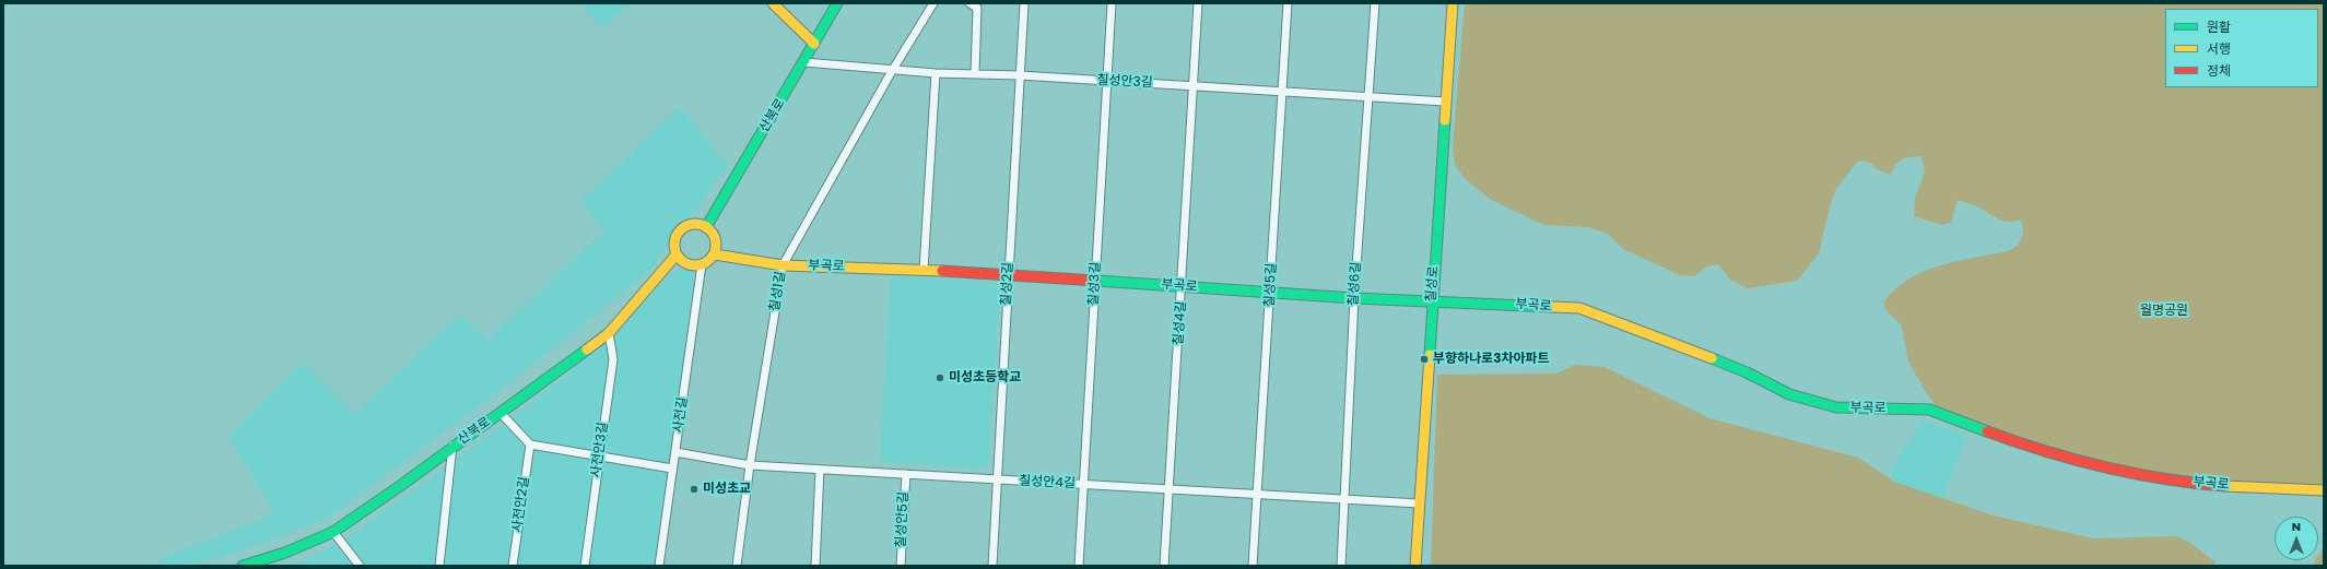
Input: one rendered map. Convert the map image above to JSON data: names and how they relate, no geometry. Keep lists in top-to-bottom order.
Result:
{
  "streets": {
    "street": [
      "칠성안3길",
      "산북로",
      "부곡로",
      "칠성2길",
      "칠성3길",
      "칠성6길",
      "칠성로",
      "칠성5길",
      "칠성1길",
      "칠성4길",
      "사전길",
      "사전안3길",
      "칠성안4길",
      "사전안2길",
      "칠성안5길"
    ]
  },
  "crossings": [
    ["칠성안3길", "산북로"],
    ["칠성안3길", "칠성2길"],
    ["칠성안3길", "칠성3길"],
    ["칠성안3길", "칠성6길"],
    ["칠성안3길", "칠성로"],
    ["칠성안3길", "칠성5길"],
    ["칠성안3길", "칠성1길"],
    ["칠성안3길", "칠성4길"],
    ["산북로", "부곡로"],
    ["산북로", "사전길"],
    ["산북로", "사전안3길"],
    ["부곡로", "칠성2길"],
    ["부곡로", "칠성3길"],
    ["부곡로", "칠성6길"],
    ["부곡로", "칠성로"],
    ["부곡로", "칠성5길"],
    ["부곡로", "칠성1길"],
    ["부곡로", "칠성4길"],
    ["부곡로", "사전길"],
    ["칠성2길", "칠성안4길"],
    ["칠성3길", "칠성안4길"],
    ["칠성6길", "칠성안4길"],
    ["칠성로", "칠성안4길"],
    ["칠성5길", "칠성안4길"],
    ["칠성1길", "칠성안4길"],
    ["칠성4길", "칠성안4길"],
    ["사전길", "칠성안4길"],
    ["칠성안4길", "칠성안5길"]
  ],
  "parks": ["월명공원"],
  "places": ["부향하나로3차아파트", "미성초등학교", "미성초교"],
  "legend": ["원활", "서행", "정체"],
  "north": "top"
}
